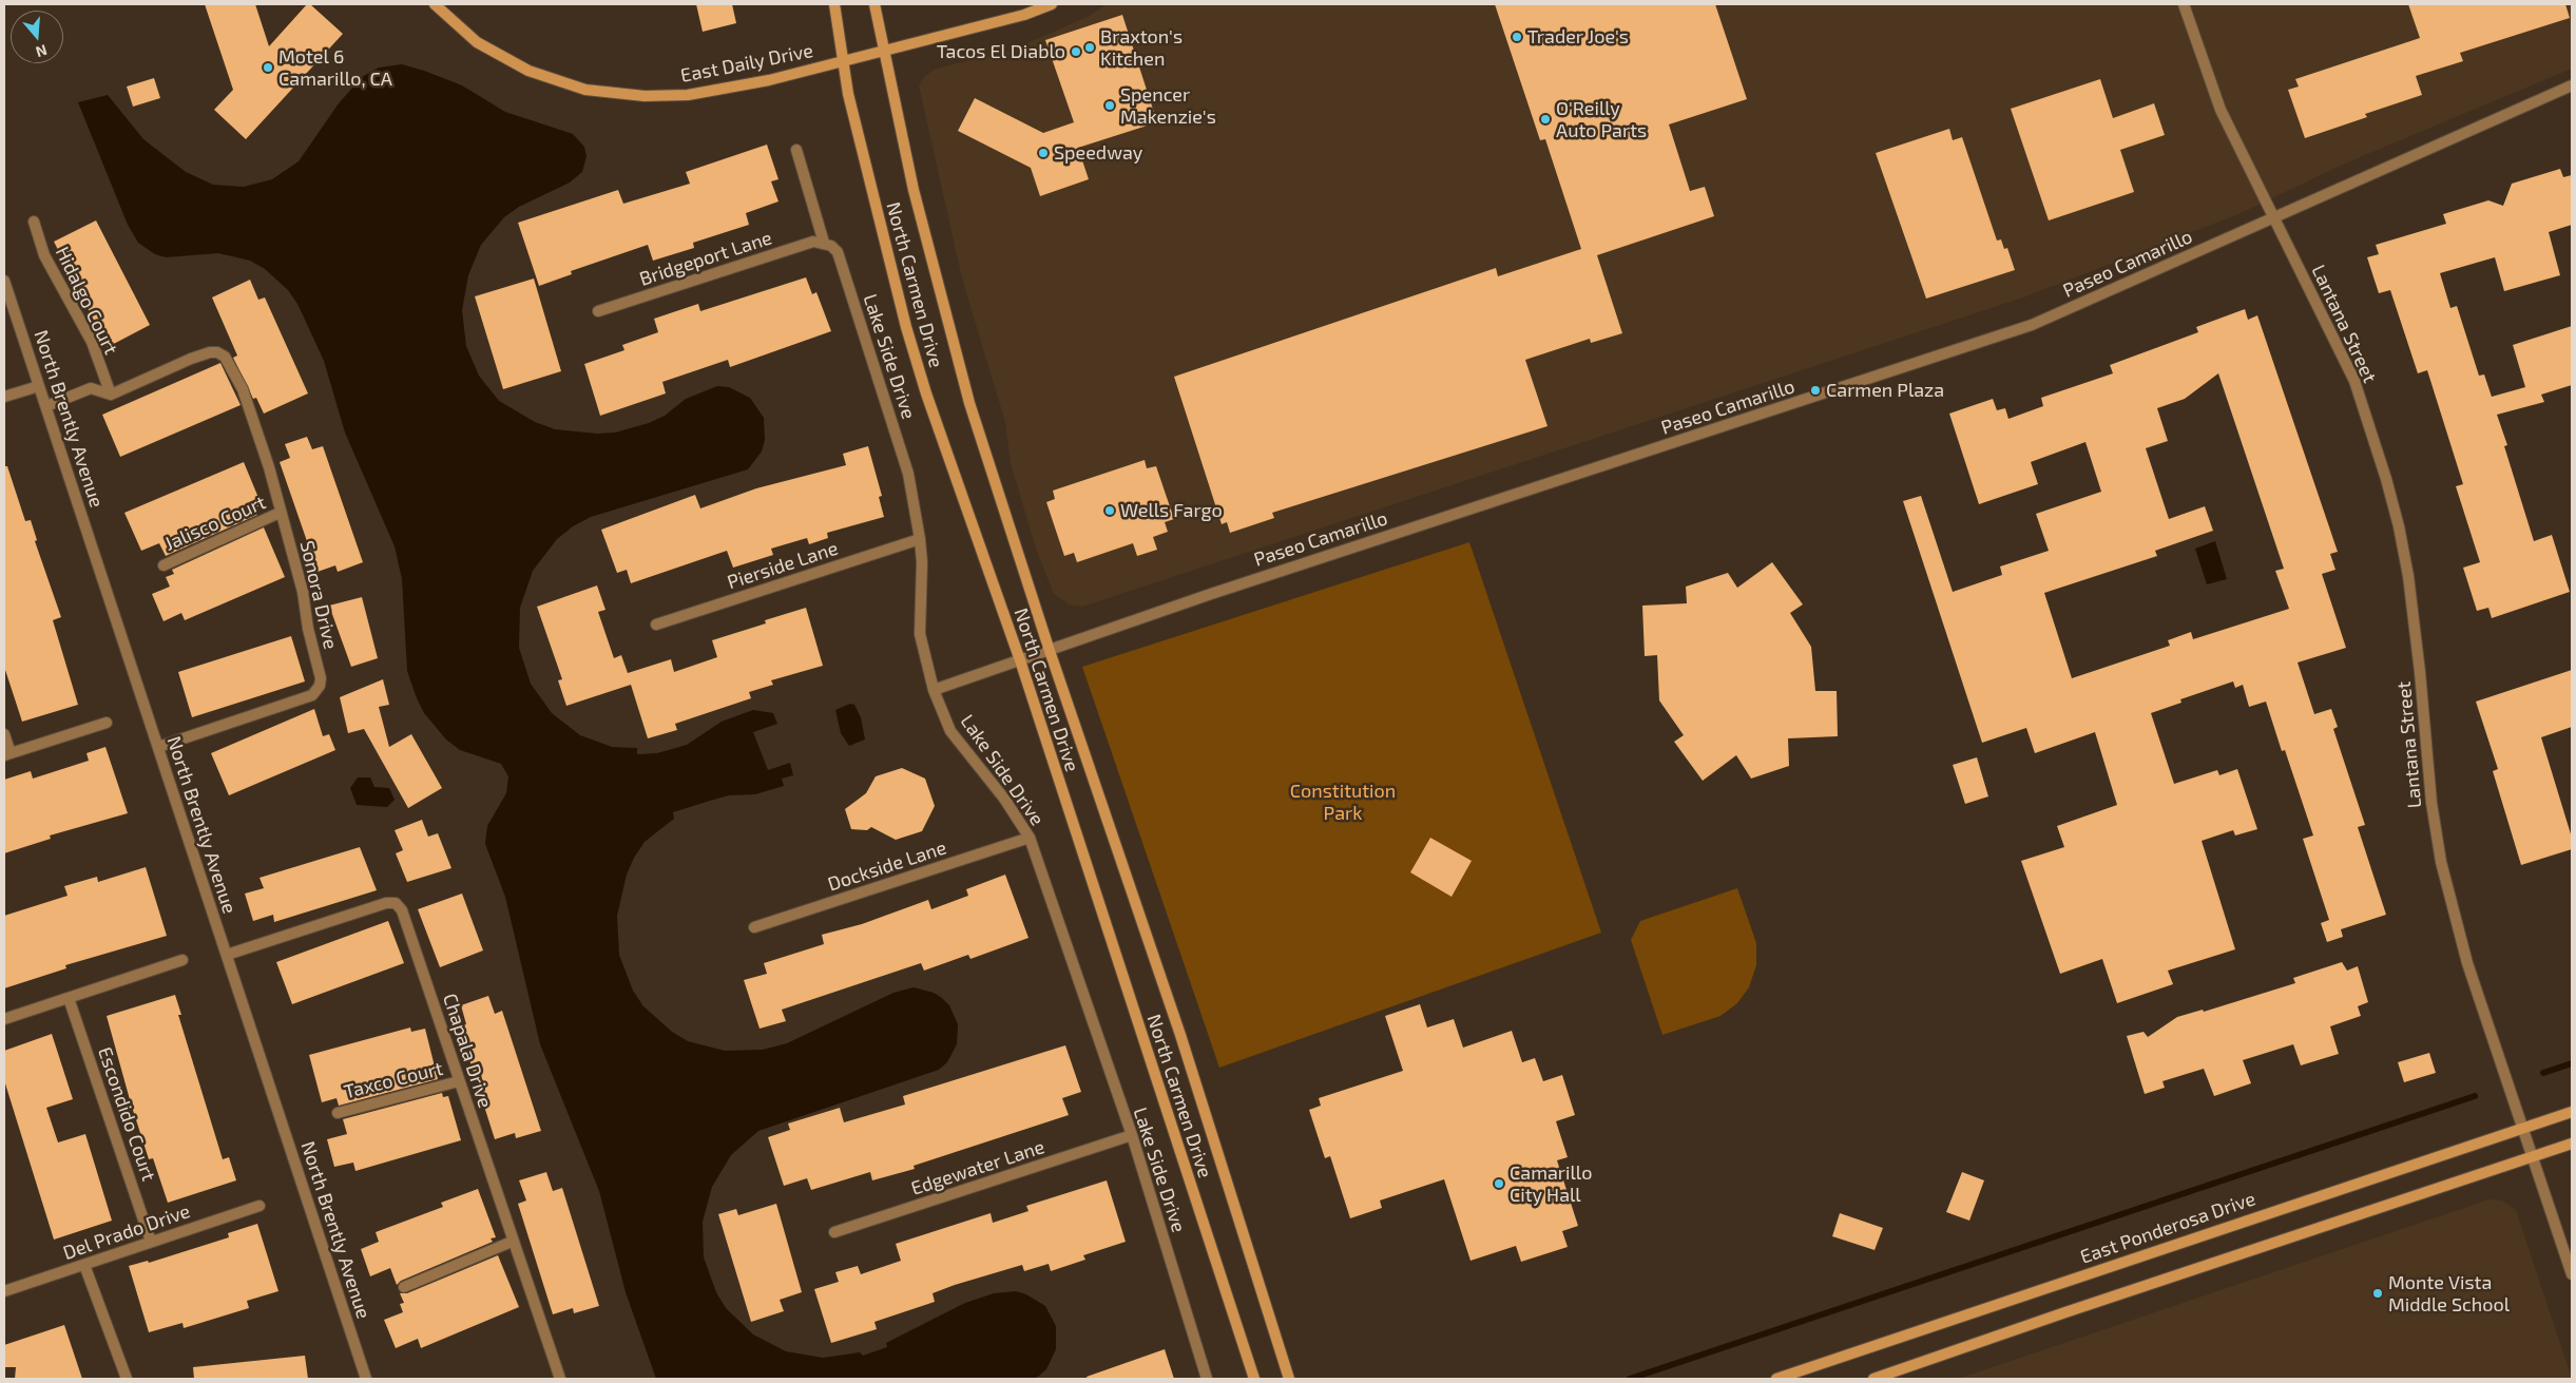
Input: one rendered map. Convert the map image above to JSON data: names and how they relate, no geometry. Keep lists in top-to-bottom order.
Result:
{
  "streets": {
    "main road": ["East Daily Drive", "North Carmen Drive", "East Ponderosa Drive"],
    "street": [
      "Bridgeport Lane",
      "Paseo Camarillo",
      "Hidalgo Court",
      "Lantana Street",
      "Lake Side Drive",
      "North Brently Avenue",
      "Jalisco Court",
      "Pierside Lane",
      "Sonora Drive",
      "Dockside Lane",
      "Chapala Drive",
      "Taxco Court",
      "Escondido Court",
      "Edgewater Lane",
      "Del Prado Drive"
    ]
  },
  "crossings": [
    ["East Daily Drive", "North Carmen Drive"],
    ["Bridgeport Lane", "Lake Side Drive"],
    ["Paseo Camarillo", "North Carmen Drive"],
    ["Paseo Camarillo", "Lantana Street"],
    ["Paseo Camarillo", "Lake Side Drive"],
    ["Hidalgo Court", "Sonora Drive"],
    ["Lantana Street", "East Ponderosa Drive"],
    ["Lake Side Drive", "Pierside Lane"],
    ["Lake Side Drive", "Dockside Lane"],
    ["Lake Side Drive", "Edgewater Lane"],
    ["North Brently Avenue", "Sonora Drive"],
    ["North Brently Avenue", "Chapala Drive"],
    ["Jalisco Court", "Sonora Drive"],
    ["Chapala Drive", "Taxco Court"],
    ["Escondido Court", "Del Prado Drive"]
  ],
  "parks": ["Constitution Park"],
  "places": [
    "Trader Joe's",
    "Braxton's Kitchen",
    "Tacos El Diablo",
    "Motel 6 Camarillo, CA",
    "Spencer Makenzie's",
    "O'Reilly Auto Parts",
    "Speedway",
    "Carmen Plaza",
    "Wells Fargo",
    "Camarillo City Hall",
    "Monte Vista Middle School"
  ],
  "north": "bottom"
}
